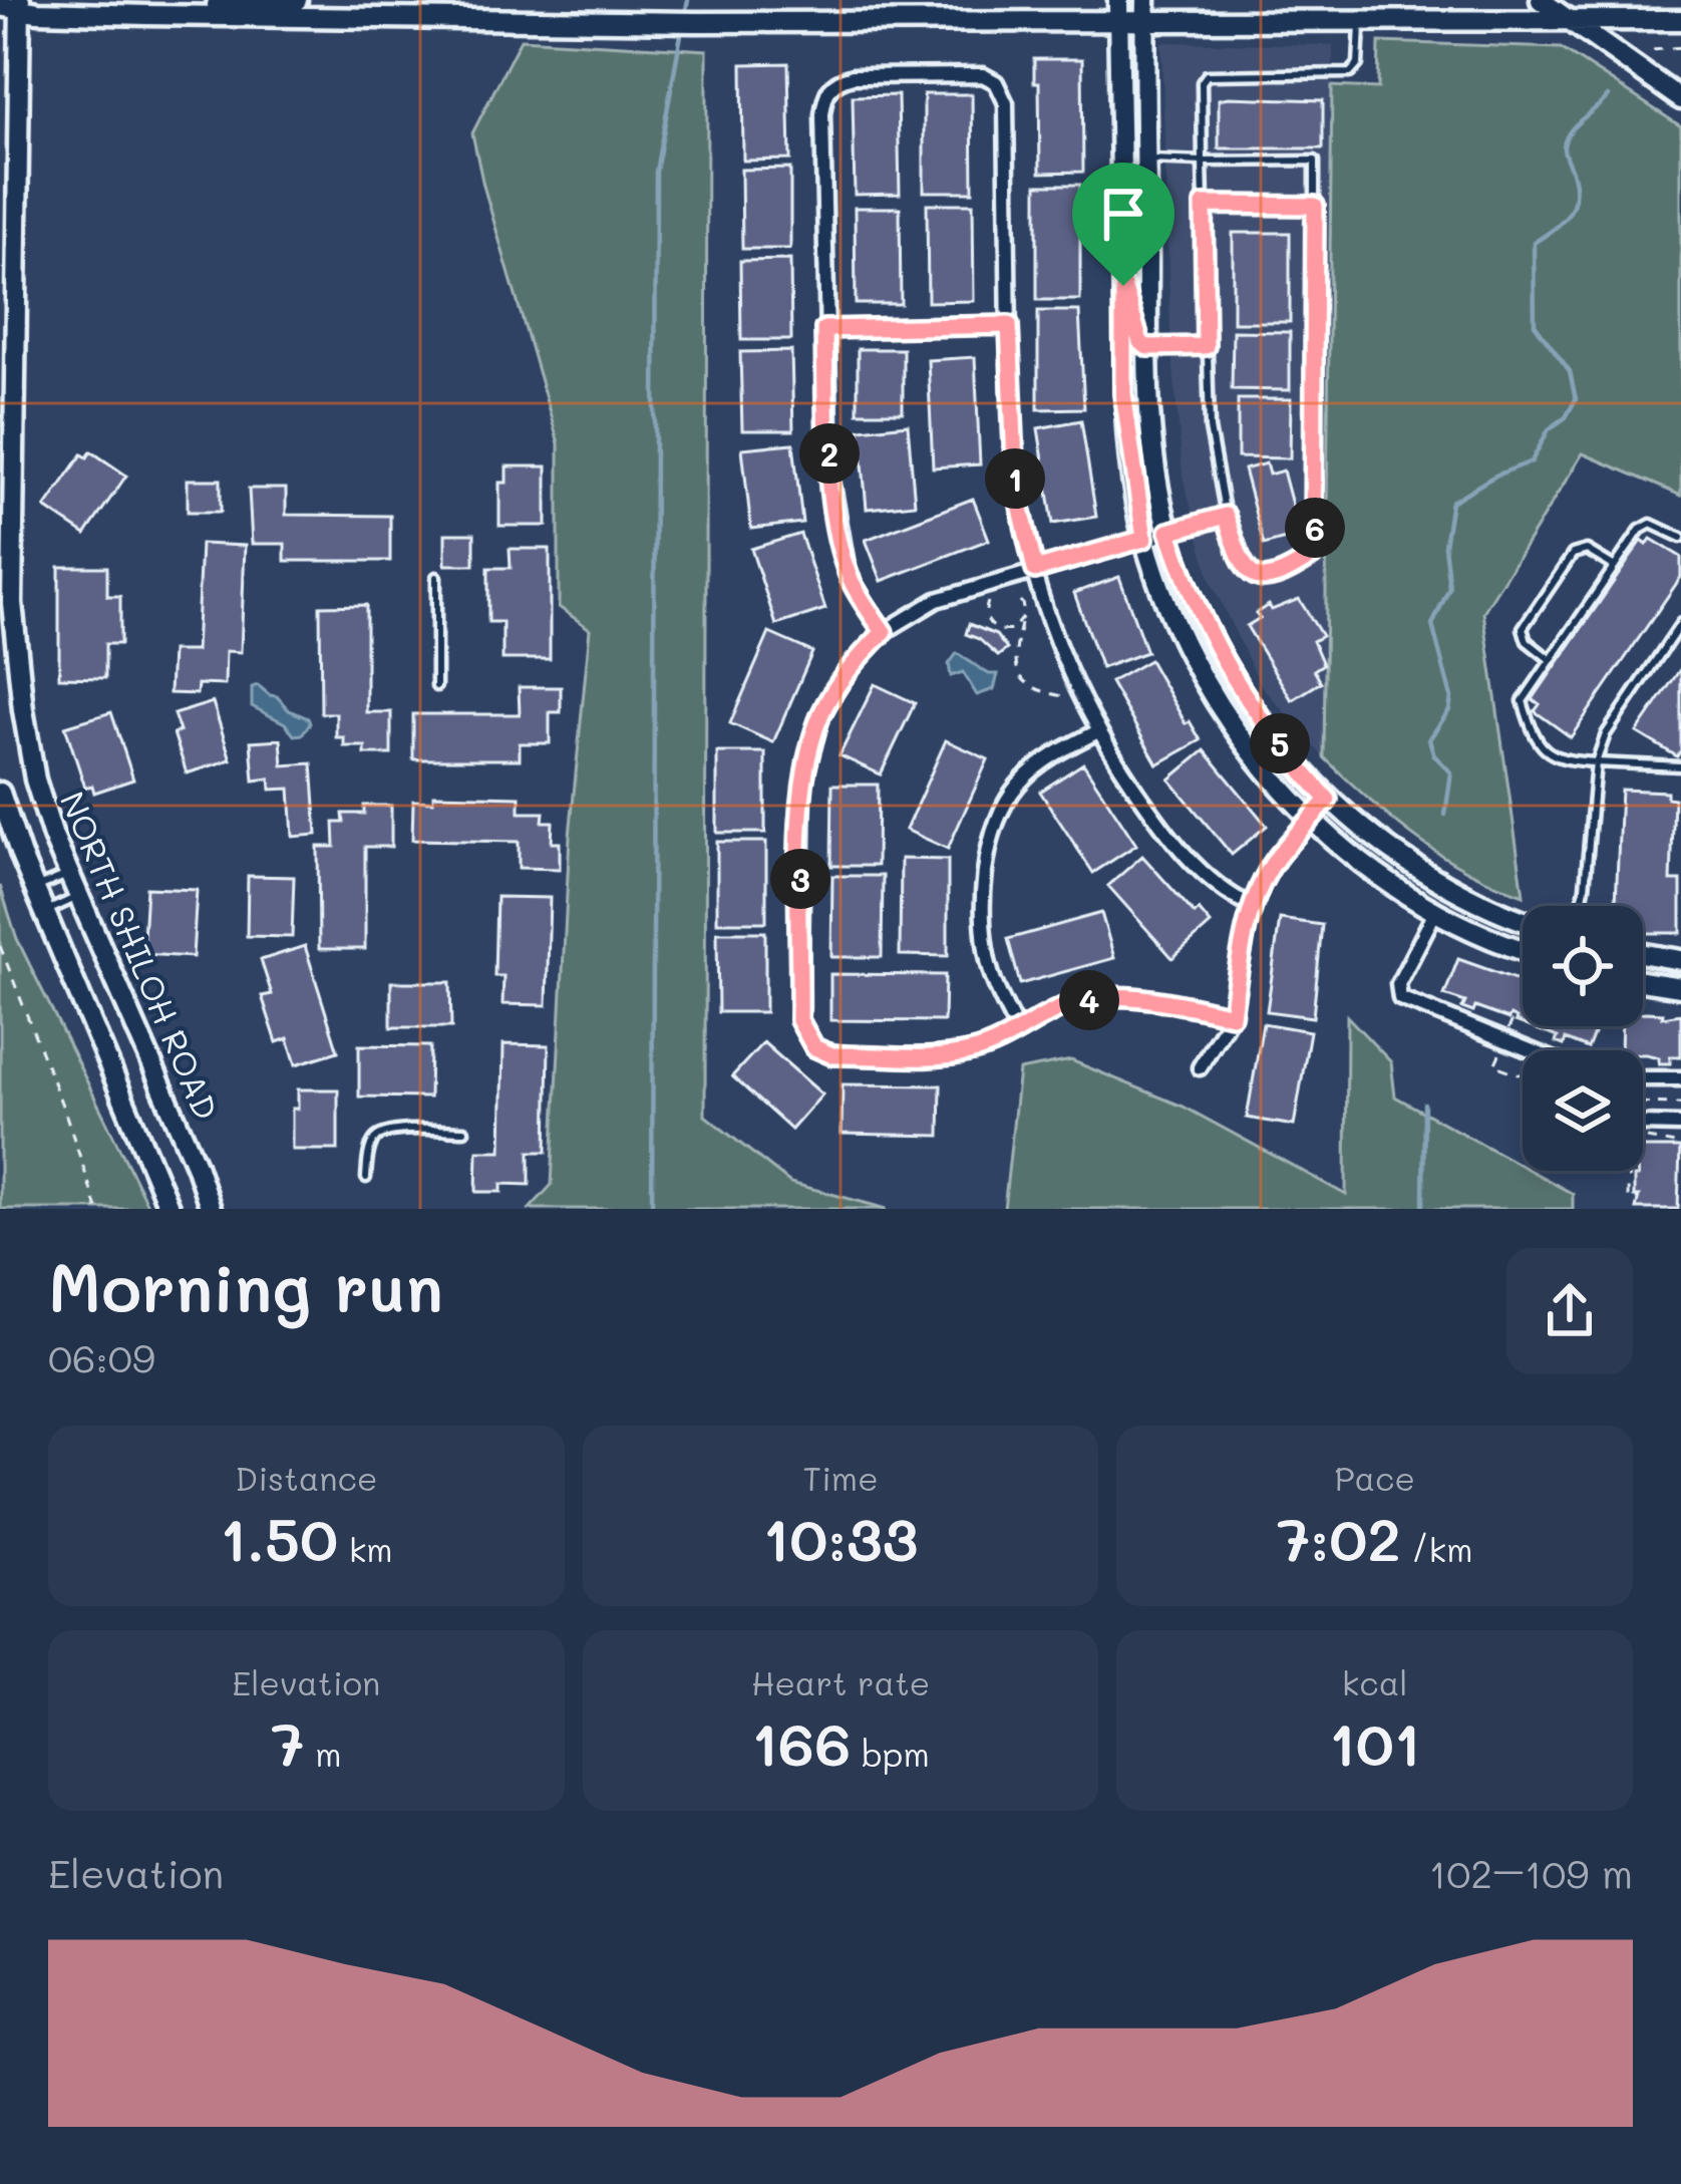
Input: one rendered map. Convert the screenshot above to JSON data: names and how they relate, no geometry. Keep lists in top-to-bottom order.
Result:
{
  "streets": {
    "main road": ["NORTH SHILOH ROAD"]
  },
  "page": {
    "pins": [
      "2",
      "1",
      "6",
      "5",
      "3",
      "4"
    ],
    "heading": ["Morning run", "06:09"],
    "stats": [
      ["Distance", "1.50 km"],
      ["Time", "10:33"],
      ["Pace", "7:02 /km"],
      ["Elevation", "7 m"],
      ["Heart rate", "166 bpm"],
      ["kcal", "101"]
    ],
    "chart": ["Elevation", "102–109 m"]
  }
}
